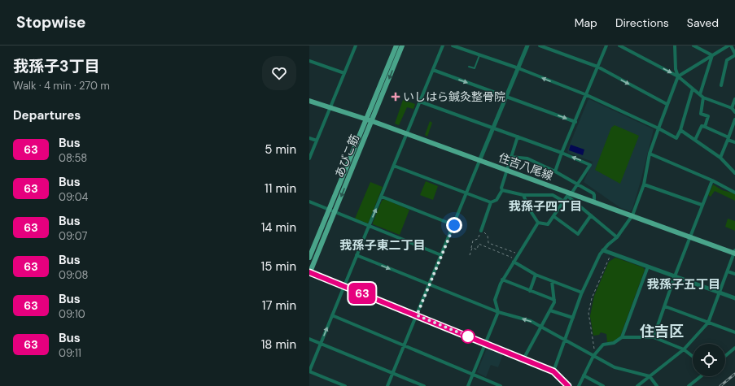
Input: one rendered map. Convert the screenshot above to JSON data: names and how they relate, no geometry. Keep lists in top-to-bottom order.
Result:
{
  "streets": {
    "main road": ["あびこ筋", "住吉八尾線"]
  },
  "crossings": [
    ["あびこ筋", "住吉八尾線"]
  ],
  "districts": [
    "我孫子四丁目",
    "我孫子東二丁目",
    "我孫子五丁目",
    "住吉区"
  ],
  "places": {
    "health": ["いしはら鍼灸整骨院"]
  },
  "lines": ["bus line 63"],
  "page": {
    "header": "Stopwise",
    "nav": ["Map", "Directions", "Saved"],
    "heading": [
      ["我孫子3丁目", "Walk · 4 min · 270 m"],
      "Departures"
    ],
    "on_map": "63",
    "list": [
      {
        "mark": "63",
        "name": "Bus",
        "note": "08:58",
        "value": "5 min"
      },
      {
        "mark": "63",
        "name": "Bus",
        "note": "09:04",
        "value": "11 min"
      },
      {
        "mark": "63",
        "name": "Bus",
        "note": "09:07",
        "value": "14 min"
      },
      {
        "mark": "63",
        "name": "Bus",
        "note": "09:08",
        "value": "15 min"
      },
      {
        "mark": "63",
        "name": "Bus",
        "note": "09:10",
        "value": "17 min"
      },
      {
        "mark": "63",
        "name": "Bus",
        "note": "09:11",
        "value": "18 min"
      }
    ]
  }
}
